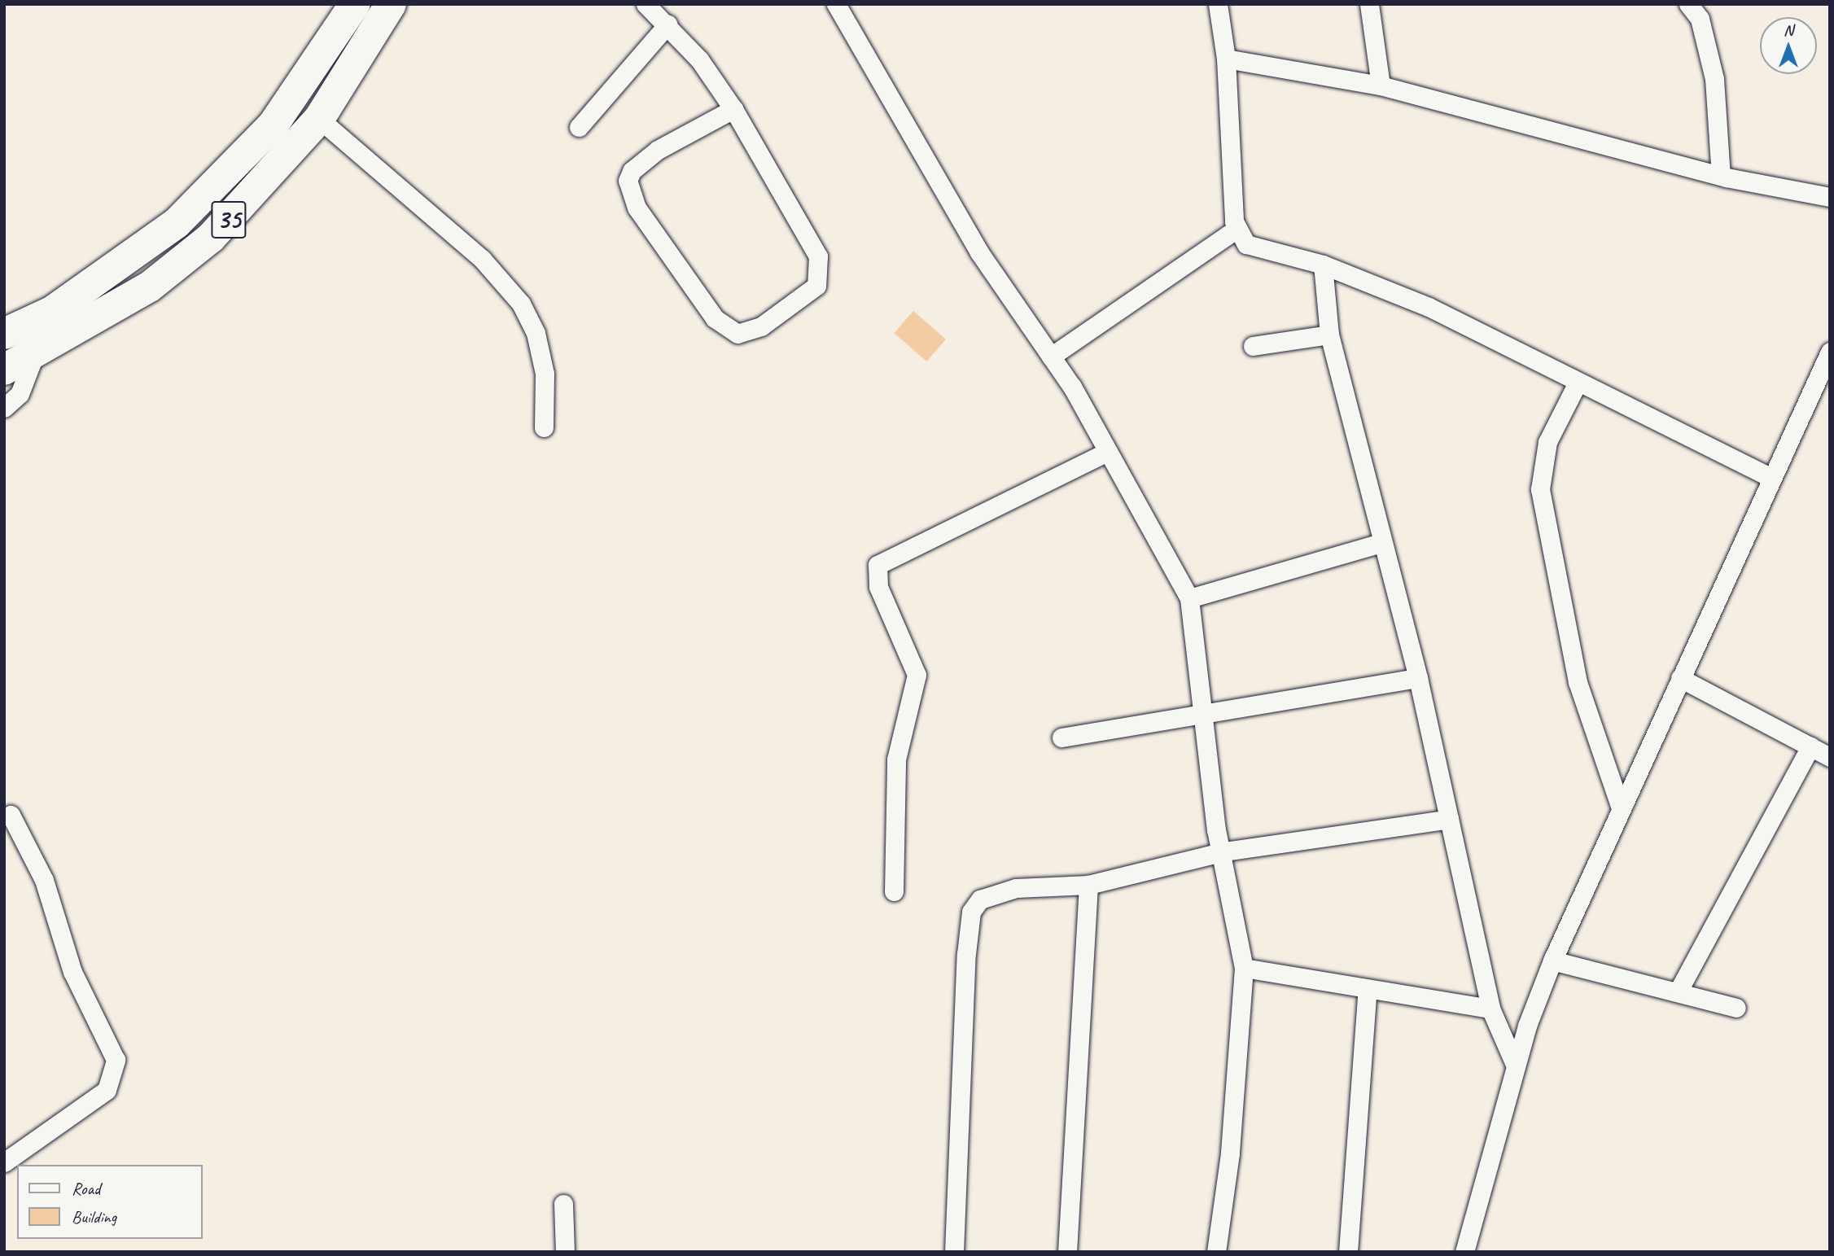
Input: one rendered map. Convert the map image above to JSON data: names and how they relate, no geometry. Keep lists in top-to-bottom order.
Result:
{
  "streets": {
    "highway": ["35"]
  },
  "legend": ["Road", "Building"],
  "north": "top"
}
